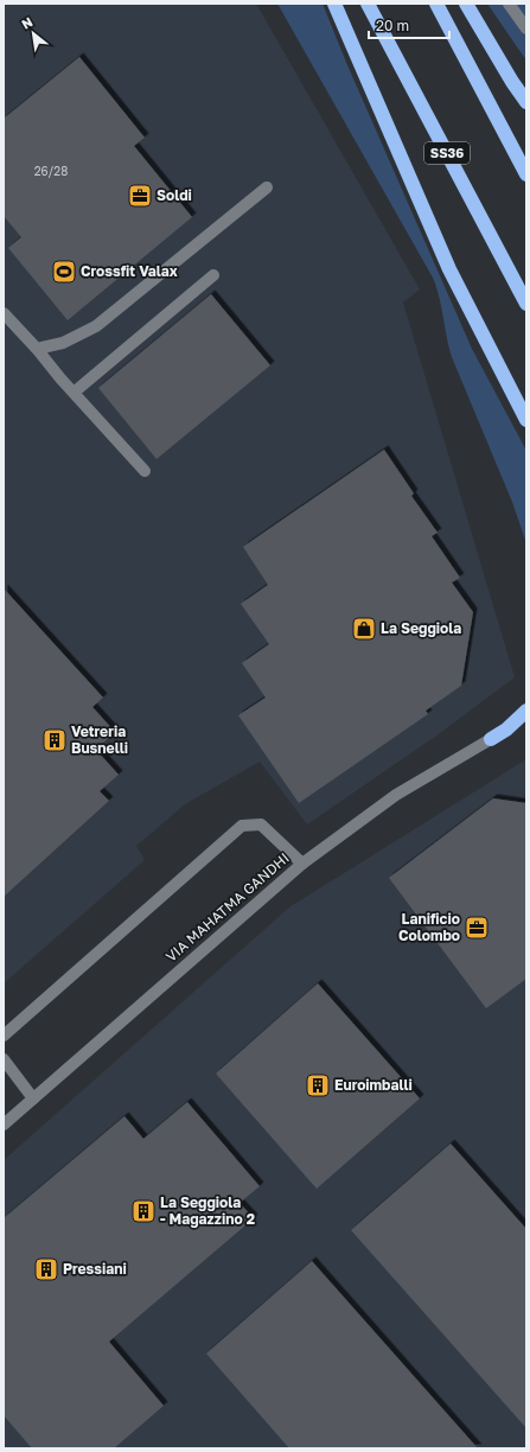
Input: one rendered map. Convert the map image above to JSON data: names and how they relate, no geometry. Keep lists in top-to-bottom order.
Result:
{
  "streets": {
    "highway": ["SS36"],
    "street": ["VIA MAHATMA GANDHI"]
  },
  "places": {
    "office": ["Soldi", "Lanificio Colombo"],
    "sports": ["Crossfit Valax"],
    "shop": ["La Seggiola"],
    "building": [
      "Vetreria Busnelli",
      "Euroimballi",
      "La Seggiola - Magazzino 2",
      "Pressiani"
    ]
  },
  "house_numbers": ["26/28"],
  "scale_bar": "20 m",
  "north": "top left"
}
